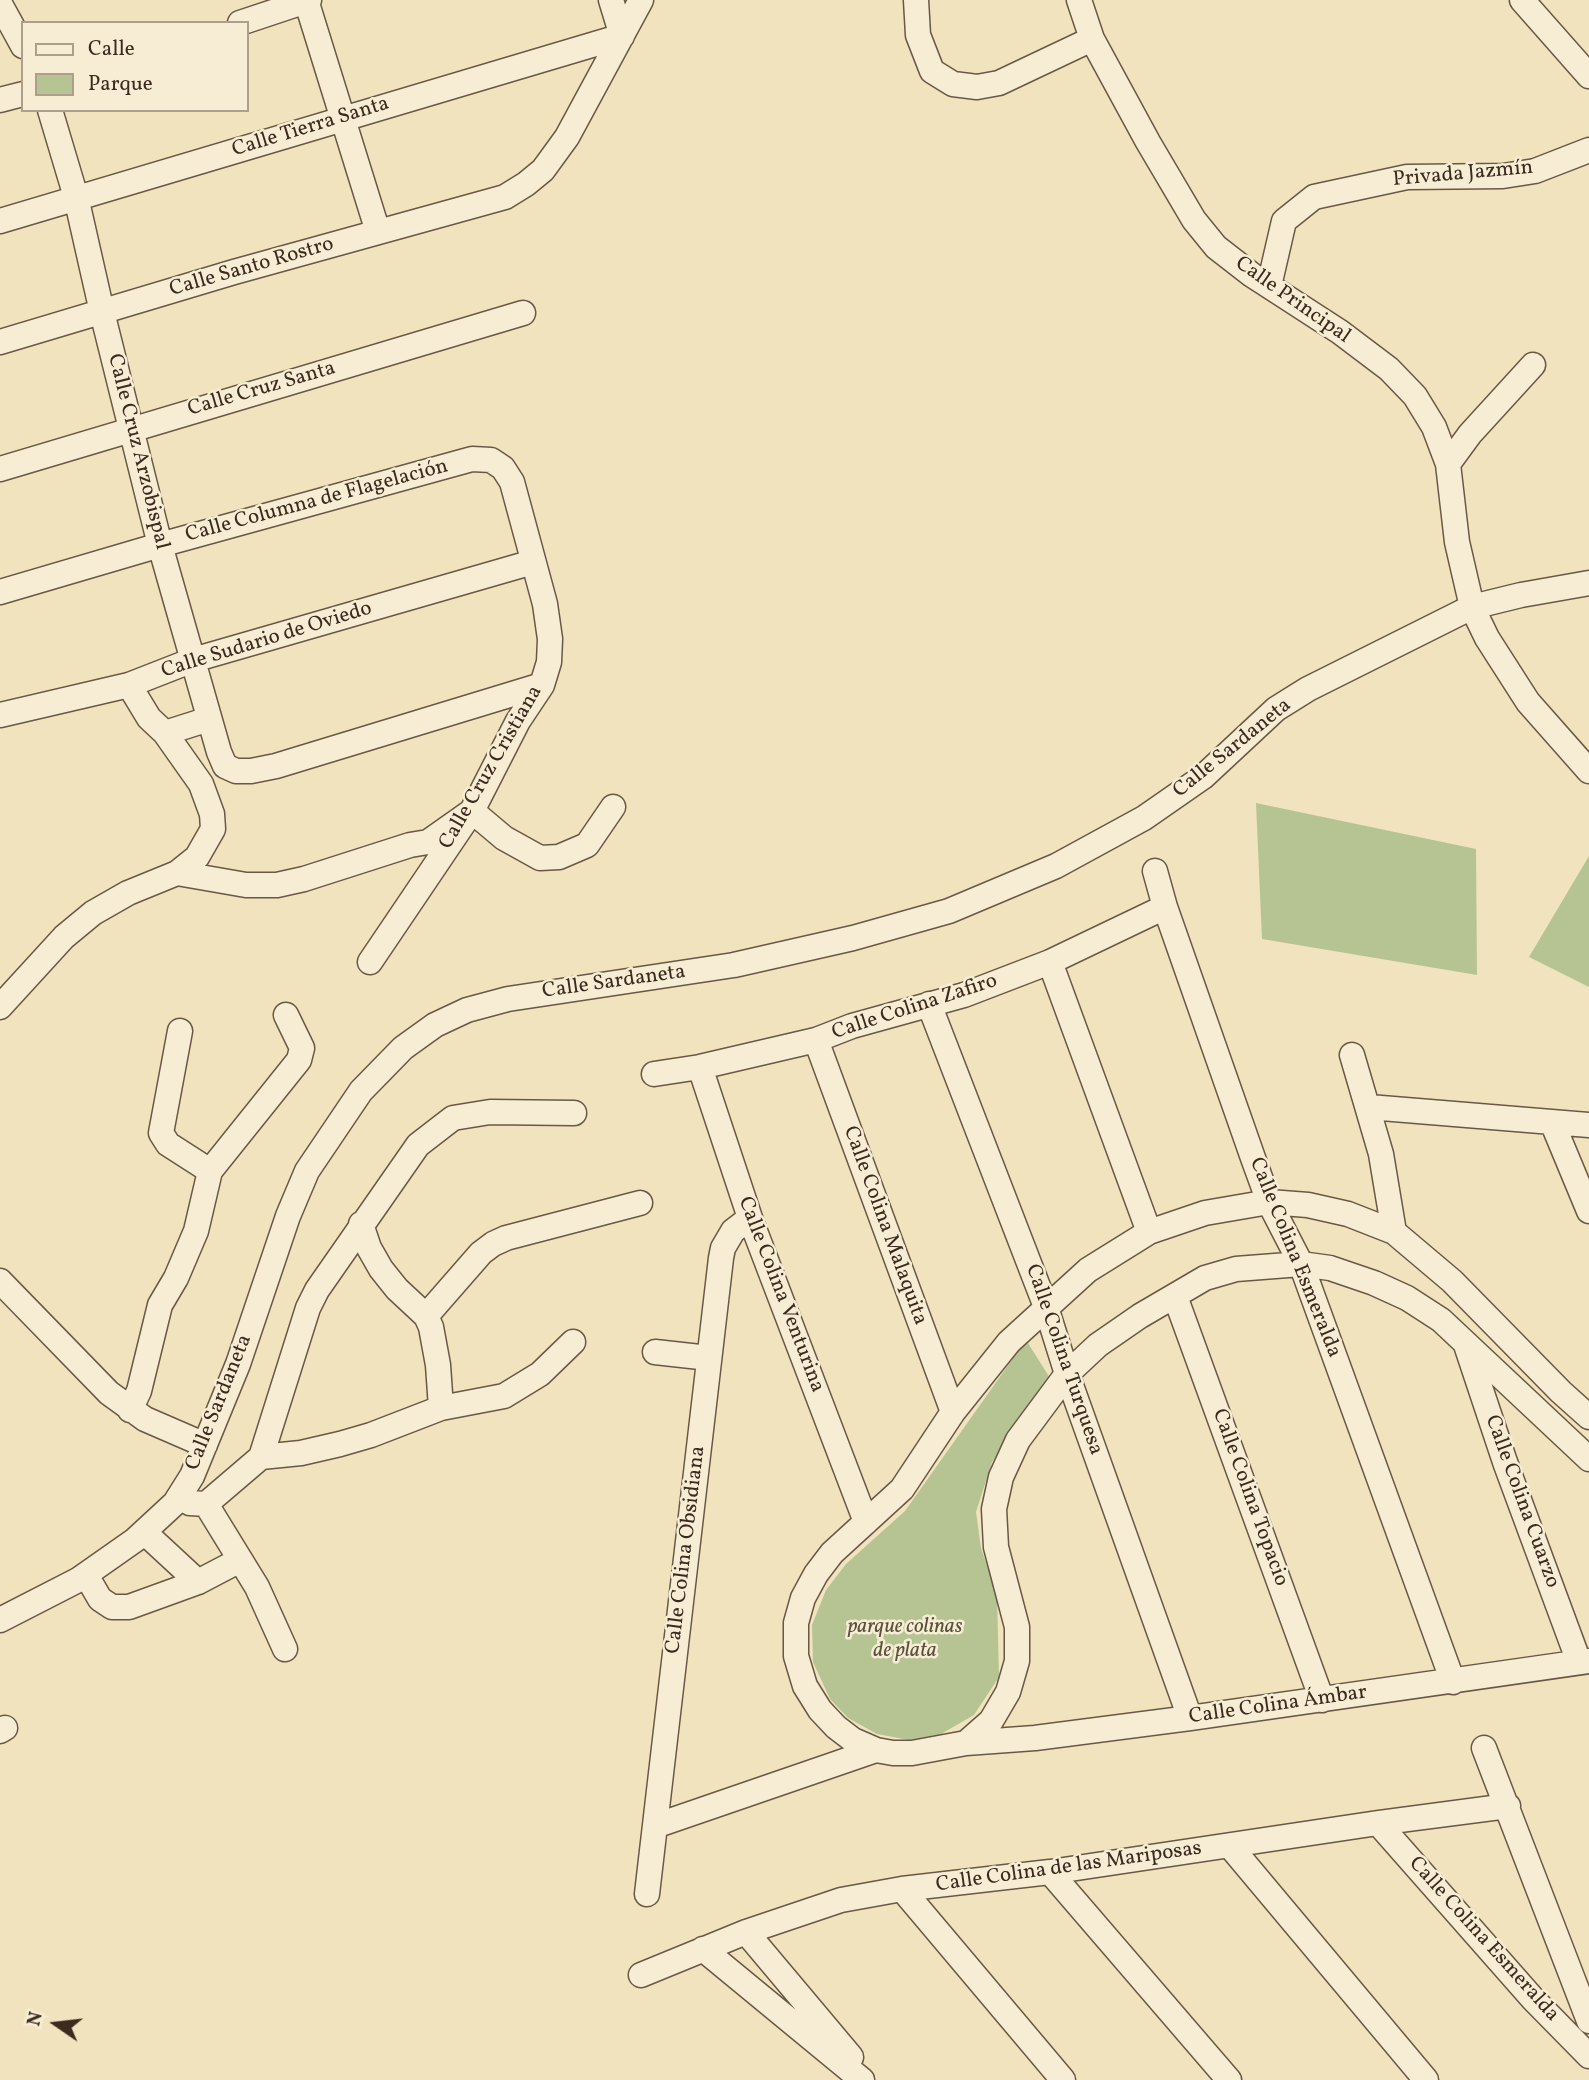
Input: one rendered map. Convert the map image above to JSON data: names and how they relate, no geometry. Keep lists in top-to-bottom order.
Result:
{
  "streets": {
    "street": [
      "Calle Tierra Santa",
      "Privada Jazmín",
      "Calle Santo Rostro",
      "Calle Principal",
      "Calle Cruz Santa",
      "Calle Cruz Arzobispal",
      "Calle Columna de Flagelación",
      "Calle Sudario de Oviedo",
      "Calle Sardaneta",
      "Calle Cruz Cristiana",
      "Calle Colina Zafiro",
      "Calle Colina Malaquita",
      "Calle Colina Esmeralda",
      "Calle Colina Venturina",
      "Calle Colina Turquesa",
      "Calle Colina Topacio",
      "Calle Colina Cuarzo",
      "Calle Colina Obsidiana",
      "Calle Colina Ámbar",
      "Calle Colina de las Mariposas"
    ]
  },
  "crossings": [
    ["Calle Tierra Santa", "Calle Santo Rostro"],
    ["Calle Tierra Santa", "Calle Cruz Arzobispal"],
    ["Privada Jazmín", "Calle Principal"],
    ["Calle Santo Rostro", "Calle Cruz Arzobispal"],
    ["Calle Principal", "Calle Sardaneta"],
    ["Calle Cruz Santa", "Calle Cruz Arzobispal"],
    ["Calle Cruz Arzobispal", "Calle Columna de Flagelación"],
    ["Calle Cruz Arzobispal", "Calle Sudario de Oviedo"],
    ["Calle Cruz Arzobispal", "Calle Cruz Cristiana"],
    ["Calle Columna de Flagelación", "Calle Cruz Cristiana"],
    ["Calle Sudario de Oviedo", "Calle Cruz Cristiana"],
    ["Calle Colina Zafiro", "Calle Colina Malaquita"],
    ["Calle Colina Zafiro", "Calle Colina Esmeralda"],
    ["Calle Colina Zafiro", "Calle Colina Venturina"],
    ["Calle Colina Zafiro", "Calle Colina Turquesa"],
    ["Calle Colina Esmeralda", "Calle Colina Ámbar"],
    ["Calle Colina Esmeralda", "Calle Colina de las Mariposas"],
    ["Calle Colina Venturina", "Calle Colina Obsidiana"],
    ["Calle Colina Turquesa", "Calle Colina Ámbar"],
    ["Calle Colina Topacio", "Calle Colina Ámbar"],
    ["Calle Colina Cuarzo", "Calle Colina Ámbar"]
  ],
  "parks": ["parque colinas de plata"],
  "legend": ["Calle", "Parque"],
  "north": "left"
}
